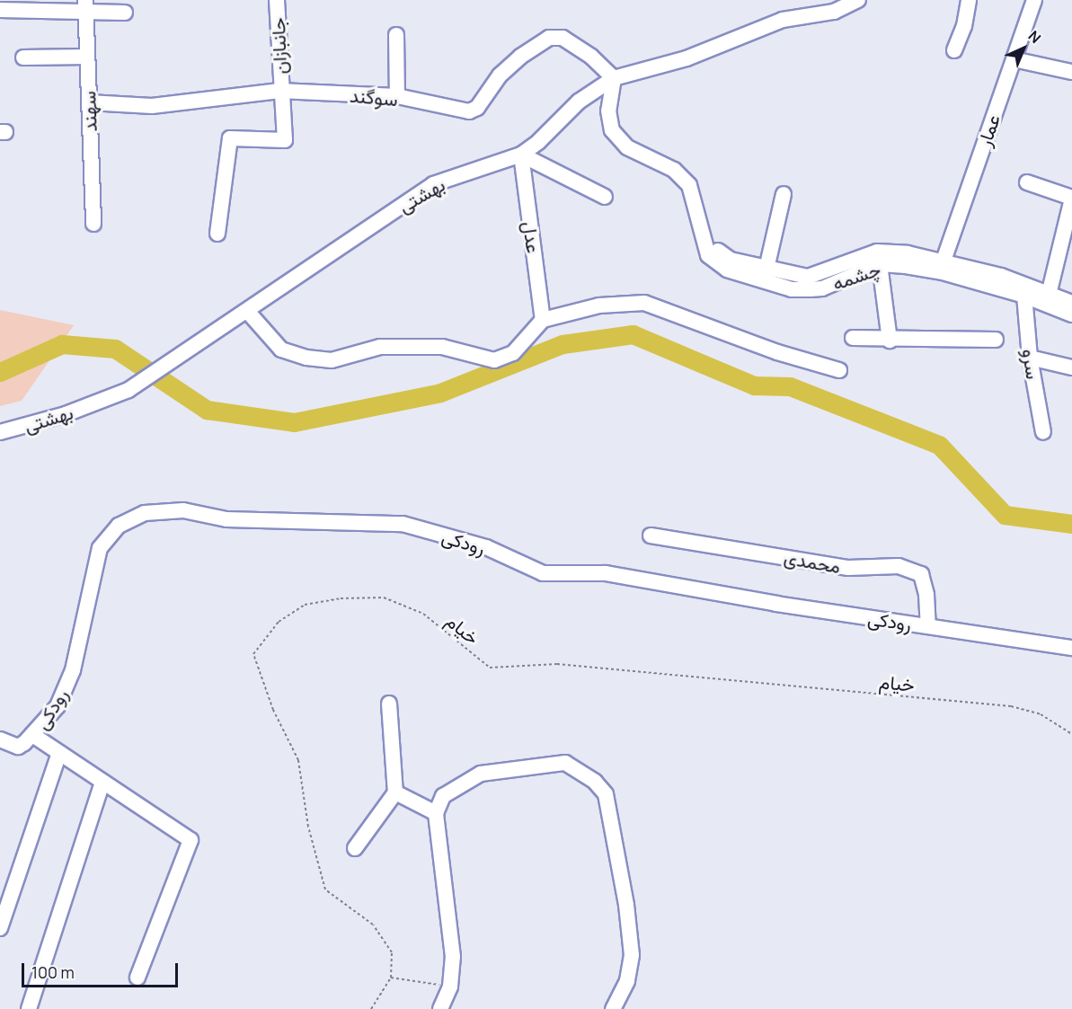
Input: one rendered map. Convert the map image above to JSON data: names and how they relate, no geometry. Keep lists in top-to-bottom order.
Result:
{
  "streets": {
    "street": [
      "جانبازان",
      "سوگند",
      "سهند",
      "عمار",
      "بهشتی",
      "عدل",
      "چشمه",
      "سرو",
      "رودکی",
      "محمدی"
    ],
    "path": ["خیام"]
  },
  "crossings": [
    ["جانبازان", "سوگند"],
    ["سوگند", "سهند"],
    ["سوگند", "بهشتی"],
    ["سوگند", "چشمه"],
    ["عمار", "چشمه"],
    ["بهشتی", "عدل"],
    ["بهشتی", "چشمه"],
    ["چشمه", "سرو"],
    ["رودکی", "محمدی"]
  ],
  "scale_bar": "100 m",
  "north": "top right"
}
